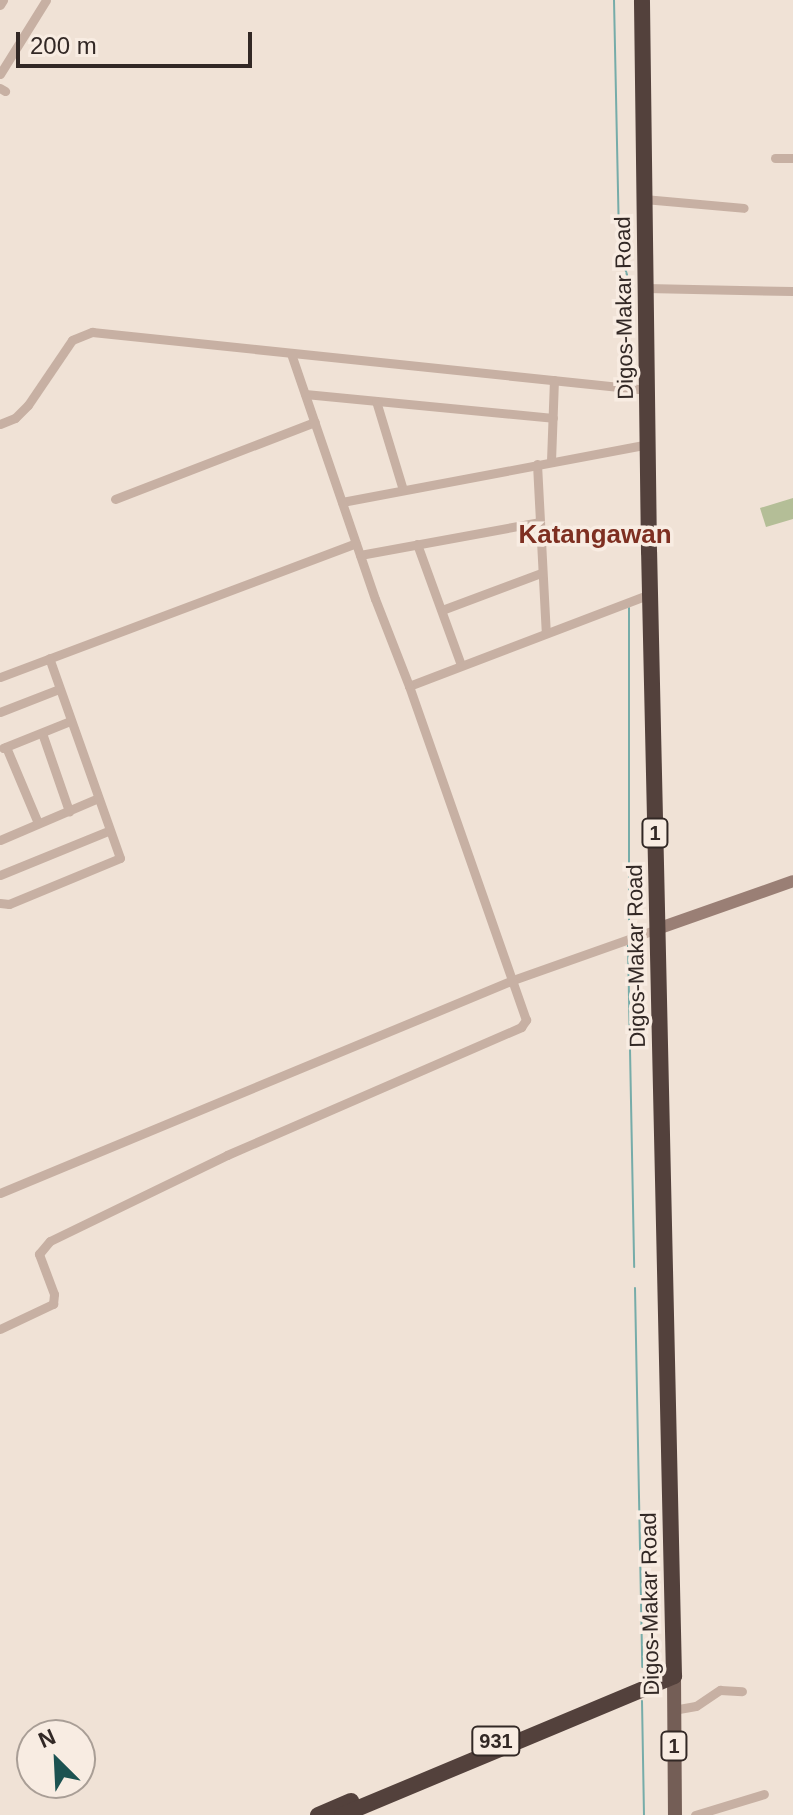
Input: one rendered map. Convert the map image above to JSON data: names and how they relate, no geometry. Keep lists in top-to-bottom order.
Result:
{
  "streets": {
    "highway": ["Digos-Makar Road", "1", "931"]
  },
  "crossings": [
    ["Digos-Makar Road", "931"]
  ],
  "districts": ["Katangawan"],
  "scale_bar": "200 m",
  "north": "top left"
}
